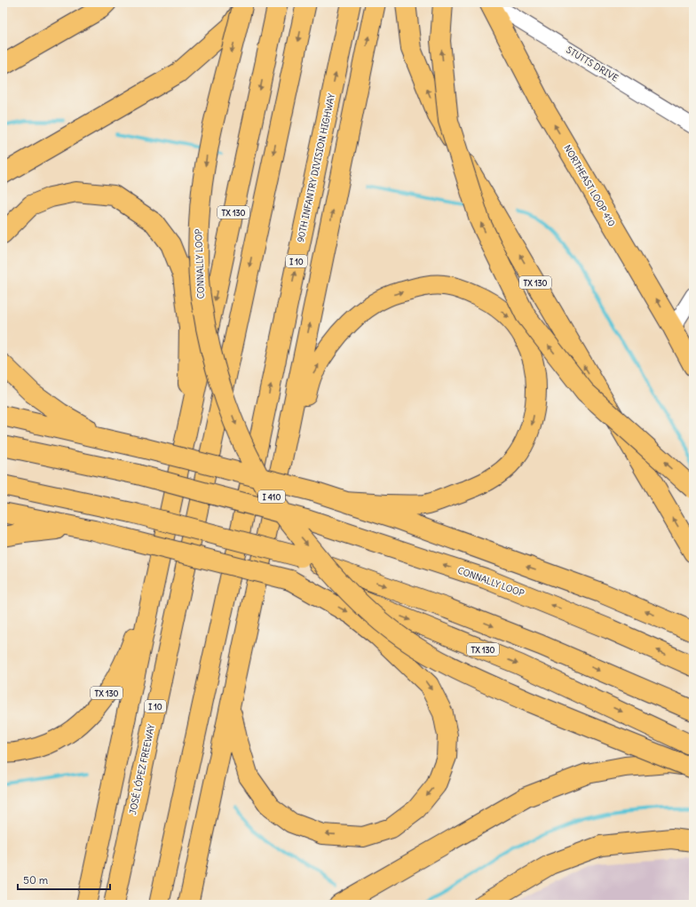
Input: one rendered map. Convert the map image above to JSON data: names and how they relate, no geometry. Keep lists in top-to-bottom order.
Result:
{
  "streets": {
    "main road": [
      "90TH INFANTRY DIVISION HIGHWAY",
      "NORTHEAST LOOP 410",
      "TX 130",
      "I 10",
      "CONNALLY LOOP",
      "I 410",
      "JOSÉ LÓPEZ FREEWAY"
    ],
    "street": ["STUTTS DRIVE"]
  },
  "crossings": [
    ["STUTTS DRIVE", "NORTHEAST LOOP 410"]
  ],
  "scale_bar": "50 m"
}
